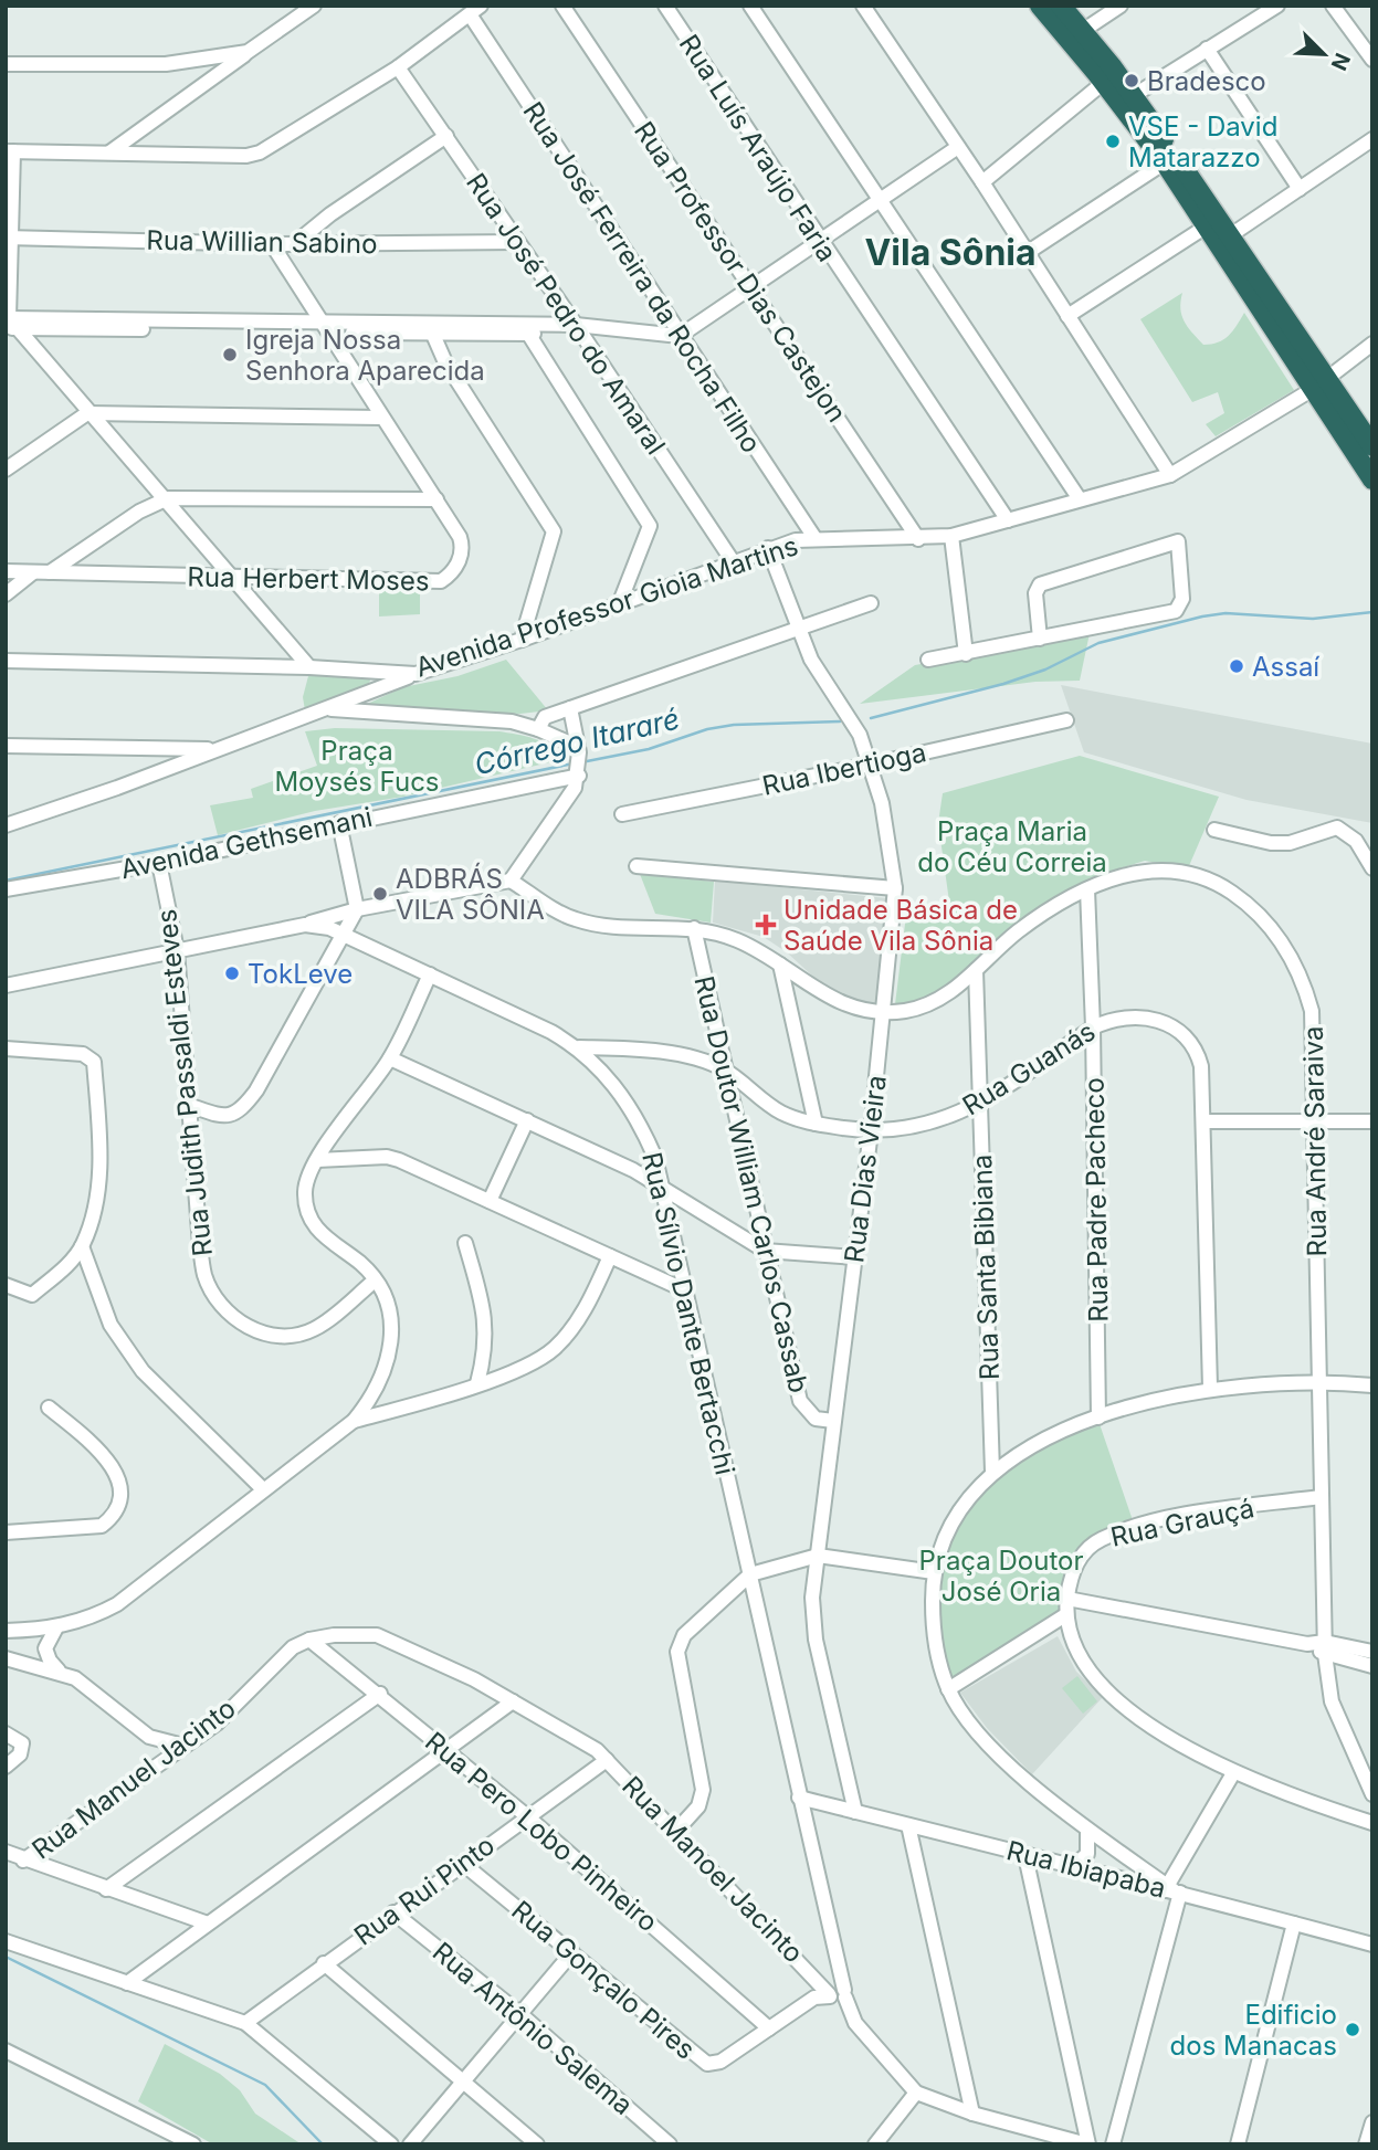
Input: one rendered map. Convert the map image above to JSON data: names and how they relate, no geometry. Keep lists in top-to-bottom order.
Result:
{
  "streets": {
    "street": [
      "Rua Luís Araújo Faria",
      "Rua Willian Sabino",
      "Rua Professor Dias Castejon",
      "Rua José Ferreira da Rocha Filho",
      "Rua José Pedro do Amaral",
      "Rua Herbert Moses",
      "Avenida Professor Gioia Martins",
      "Rua Ibertioga",
      "Avenida Gethsemani",
      "Rua Guanás",
      "Rua Judith Passaldi Esteves",
      "Rua André Saraiva",
      "Rua Dias Vieira",
      "Rua Doutor William Carlos Cassab",
      "Rua Padre Pacheco",
      "Rua Santa Bibiana",
      "Rua Sílvio Dante Bertacchi",
      "Rua Grauçá",
      "Rua Manuel Jacinto",
      "Rua Pero Lobo Pinheiro",
      "Rua Manoel Jacinto",
      "Rua Ibiapaba",
      "Rua Rui Pinto",
      "Rua Gonçalo Pires",
      "Rua Antônio Salema"
    ]
  },
  "crossings": [
    ["Rua Luís Araújo Faria", "Avenida Professor Gioia Martins"],
    ["Rua Willian Sabino", "Rua José Pedro do Amaral"],
    ["Rua Willian Sabino", "Rua Herbert Moses"],
    ["Rua Professor Dias Castejon", "Avenida Professor Gioia Martins"],
    ["Rua José Ferreira da Rocha Filho", "Avenida Professor Gioia Martins"],
    ["Rua José Pedro do Amaral", "Avenida Professor Gioia Martins"],
    ["Avenida Professor Gioia Martins", "Rua Dias Vieira"],
    ["Rua Ibertioga", "Rua Dias Vieira"],
    ["Avenida Gethsemani", "Rua Judith Passaldi Esteves"],
    ["Rua Guanás", "Rua Dias Vieira"],
    ["Rua Guanás", "Rua Doutor William Carlos Cassab"],
    ["Rua Guanás", "Rua Padre Pacheco"],
    ["Rua Guanás", "Rua Santa Bibiana"],
    ["Rua Guanás", "Rua Sílvio Dante Bertacchi"],
    ["Rua Judith Passaldi Esteves", "Rua Sílvio Dante Bertacchi"],
    ["Rua André Saraiva", "Rua Dias Vieira"],
    ["Rua André Saraiva", "Rua Doutor William Carlos Cassab"],
    ["Rua André Saraiva", "Rua Padre Pacheco"],
    ["Rua André Saraiva", "Rua Santa Bibiana"],
    ["Rua André Saraiva", "Rua Grauçá"],
    ["Rua Dias Vieira", "Rua Doutor William Carlos Cassab"],
    ["Rua Dias Vieira", "Rua Ibiapaba"],
    ["Rua Sílvio Dante Bertacchi", "Rua Manoel Jacinto"],
    ["Rua Sílvio Dante Bertacchi", "Rua Ibiapaba"],
    ["Rua Sílvio Dante Bertacchi", "Rua Gonçalo Pires"],
    ["Rua Manuel Jacinto", "Rua Pero Lobo Pinheiro"],
    ["Rua Manuel Jacinto", "Rua Manoel Jacinto"],
    ["Rua Manuel Jacinto", "Rua Rui Pinto"],
    ["Rua Pero Lobo Pinheiro", "Rua Rui Pinto"],
    ["Rua Pero Lobo Pinheiro", "Rua Gonçalo Pires"],
    ["Rua Manoel Jacinto", "Rua Rui Pinto"],
    ["Rua Manoel Jacinto", "Rua Gonçalo Pires"],
    ["Rua Rui Pinto", "Rua Gonçalo Pires"],
    ["Rua Rui Pinto", "Rua Antônio Salema"]
  ],
  "districts": ["Vila Sônia"],
  "water": ["Córrego Itararé"],
  "parks": ["Praça Moysés Fucs", "Praça Maria do Céu Correia", "Praça Doutor José Oria"],
  "places": {
    "other": [
      "Bradesco",
      "VSE - David Matarazzo",
      "Igreja Nossa Senhora Aparecida",
      "Assaí",
      "ADBRÁS VILA SÔNIA",
      "TokLeve",
      "Edificio dos Manacas"
    ],
    "health": ["Unidade Básica de Saúde Vila Sônia"]
  },
  "north": "bottom right"
}
